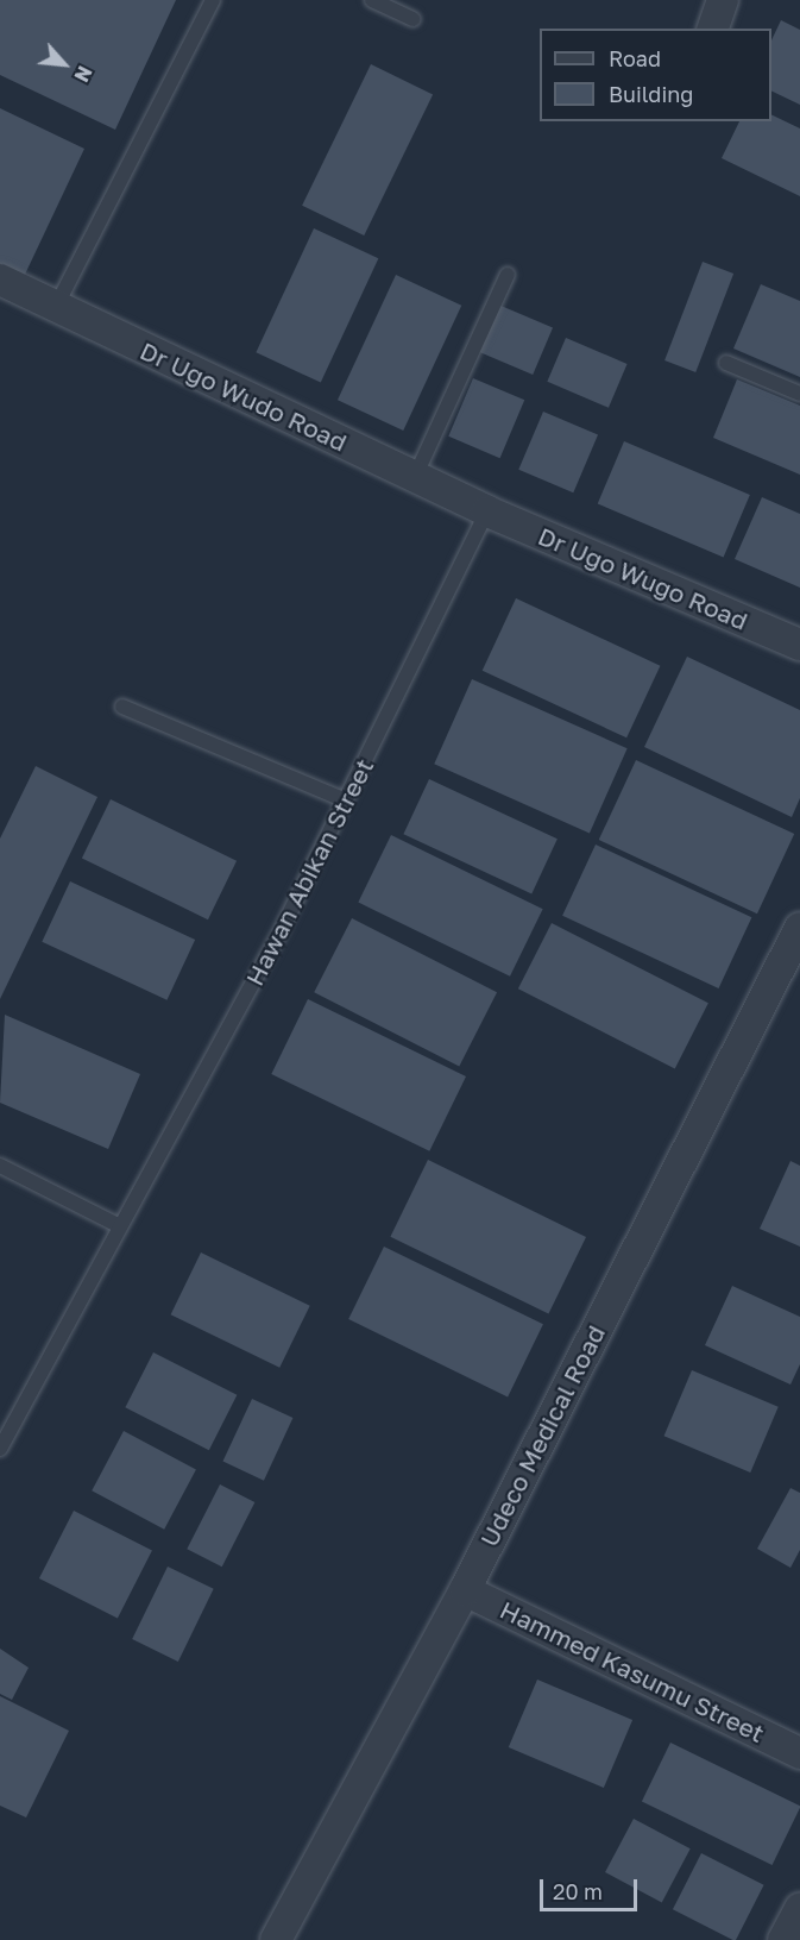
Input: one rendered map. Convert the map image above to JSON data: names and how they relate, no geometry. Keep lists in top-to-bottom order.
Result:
{
  "streets": {
    "street": [
      "Dr Ugo Wudo Road",
      "Dr Ugo Wugo Road",
      "Udeco Medical Road",
      "Hammed Kasumu Street"
    ],
    "lane": ["Hawan Abikan Street"]
  },
  "crossings": [
    ["Dr Ugo Wudo Road", "Dr Ugo Wugo Road"],
    ["Dr Ugo Wudo Road", "Hawan Abikan Street"],
    ["Dr Ugo Wugo Road", "Hawan Abikan Street"],
    ["Udeco Medical Road", "Hammed Kasumu Street"]
  ],
  "legend": ["Road", "Building"],
  "scale_bar": "20 m",
  "north": "bottom right"
}
